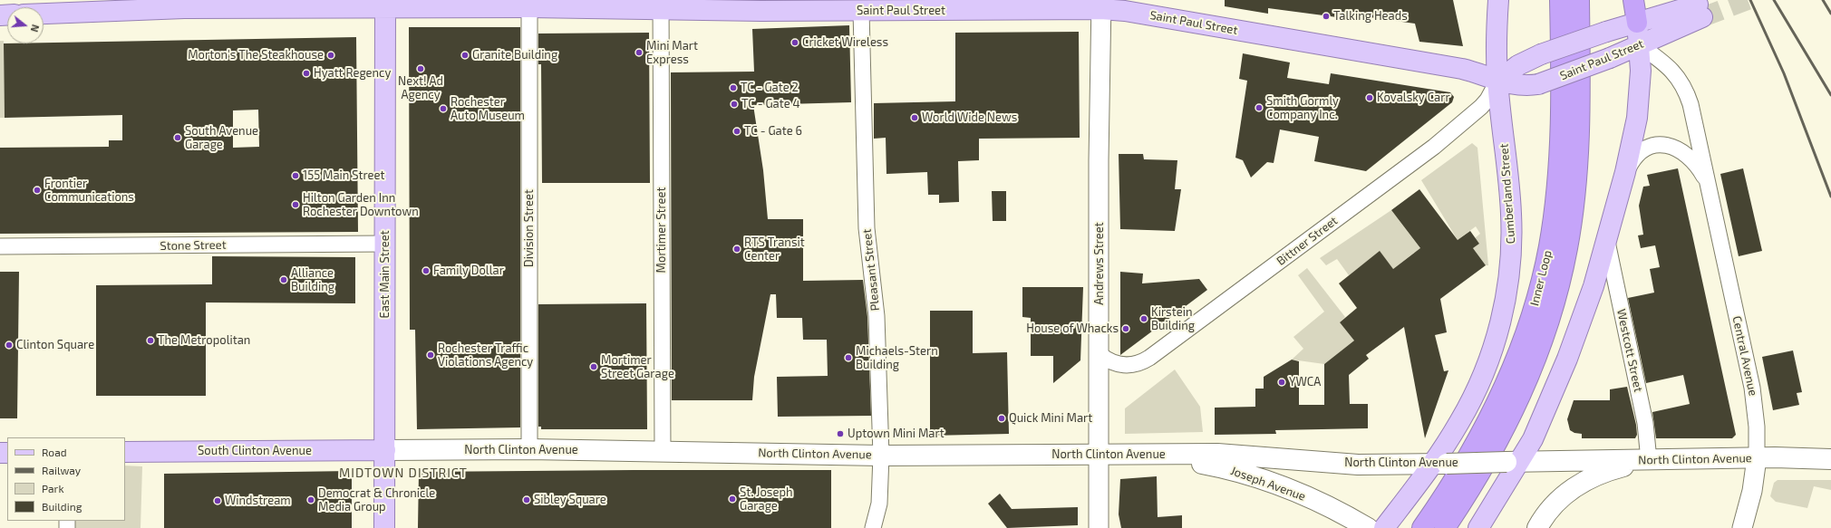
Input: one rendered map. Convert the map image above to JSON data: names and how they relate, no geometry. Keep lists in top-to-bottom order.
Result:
{
  "streets": {
    "highway": ["Inner Loop"],
    "main road": [
      "Saint Paul Street",
      "Cumberland Street",
      "East Main Street",
      "North Clinton Avenue",
      "South Clinton Avenue",
      "Joseph Avenue"
    ],
    "street": [
      "Division Street",
      "Mortimer Street",
      "Bittner Street",
      "Stone Street",
      "Andrews Street",
      "Pleasant Street",
      "Westcott Street",
      "Central Avenue"
    ]
  },
  "crossings": [
    ["Saint Paul Street", "Cumberland Street"],
    ["Saint Paul Street", "Division Street"],
    ["Saint Paul Street", "Mortimer Street"],
    ["Saint Paul Street", "Bittner Street"],
    ["Saint Paul Street", "Andrews Street"],
    ["Saint Paul Street", "Pleasant Street"],
    ["Saint Paul Street", "East Main Street"],
    ["Saint Paul Street", "Central Avenue"],
    ["Cumberland Street", "Bittner Street"],
    ["Cumberland Street", "North Clinton Avenue"],
    ["Division Street", "North Clinton Avenue"],
    ["Mortimer Street", "North Clinton Avenue"],
    ["Bittner Street", "Andrews Street"],
    ["Stone Street", "East Main Street"],
    ["Andrews Street", "North Clinton Avenue"],
    ["Pleasant Street", "North Clinton Avenue"],
    ["East Main Street", "North Clinton Avenue"],
    ["East Main Street", "South Clinton Avenue"],
    ["Westcott Street", "North Clinton Avenue"],
    ["Central Avenue", "North Clinton Avenue"],
    ["North Clinton Avenue", "South Clinton Avenue"],
    ["North Clinton Avenue", "Joseph Avenue"]
  ],
  "districts": ["MIDTOWN DISTRICT"],
  "places": [
    "Talking Heads",
    "Cricket Wireless",
    "Mini Mart Express",
    "Morton's The Steakhouse",
    "Granite Building",
    "Next! Ad Agency",
    "Hyatt Regency",
    "TC - Gate 2",
    "Kovalsky Carr",
    "TC - Gate 4",
    "Smith Gormly Company Inc.",
    "Rochester Auto Museum",
    "World Wide News",
    "TC - Gate 6",
    "South Avenue Garage",
    "155 Main Street",
    "Frontier Communications",
    "Hilton Garden Inn Rochester Downtown",
    "RTS Transit Center",
    "Family Dollar",
    "Alliance Building",
    "Kirstein Building",
    "House of Whacks",
    "The Metropolitan",
    "Clinton Square",
    "Rochester Traffic Violations Agency",
    "Michaels-Stern Building",
    "Mortimer Street Garage",
    "YWCA",
    "Quick Mini Mart",
    "Uptown Mini Mart",
    "St. Joseph Garage",
    "Democrat & Chronicle Media Group",
    "Sibley Square",
    "Windstream"
  ],
  "legend": [
    "Road",
    "Railway",
    "Park",
    "Building"
  ],
  "north": "right"
}
